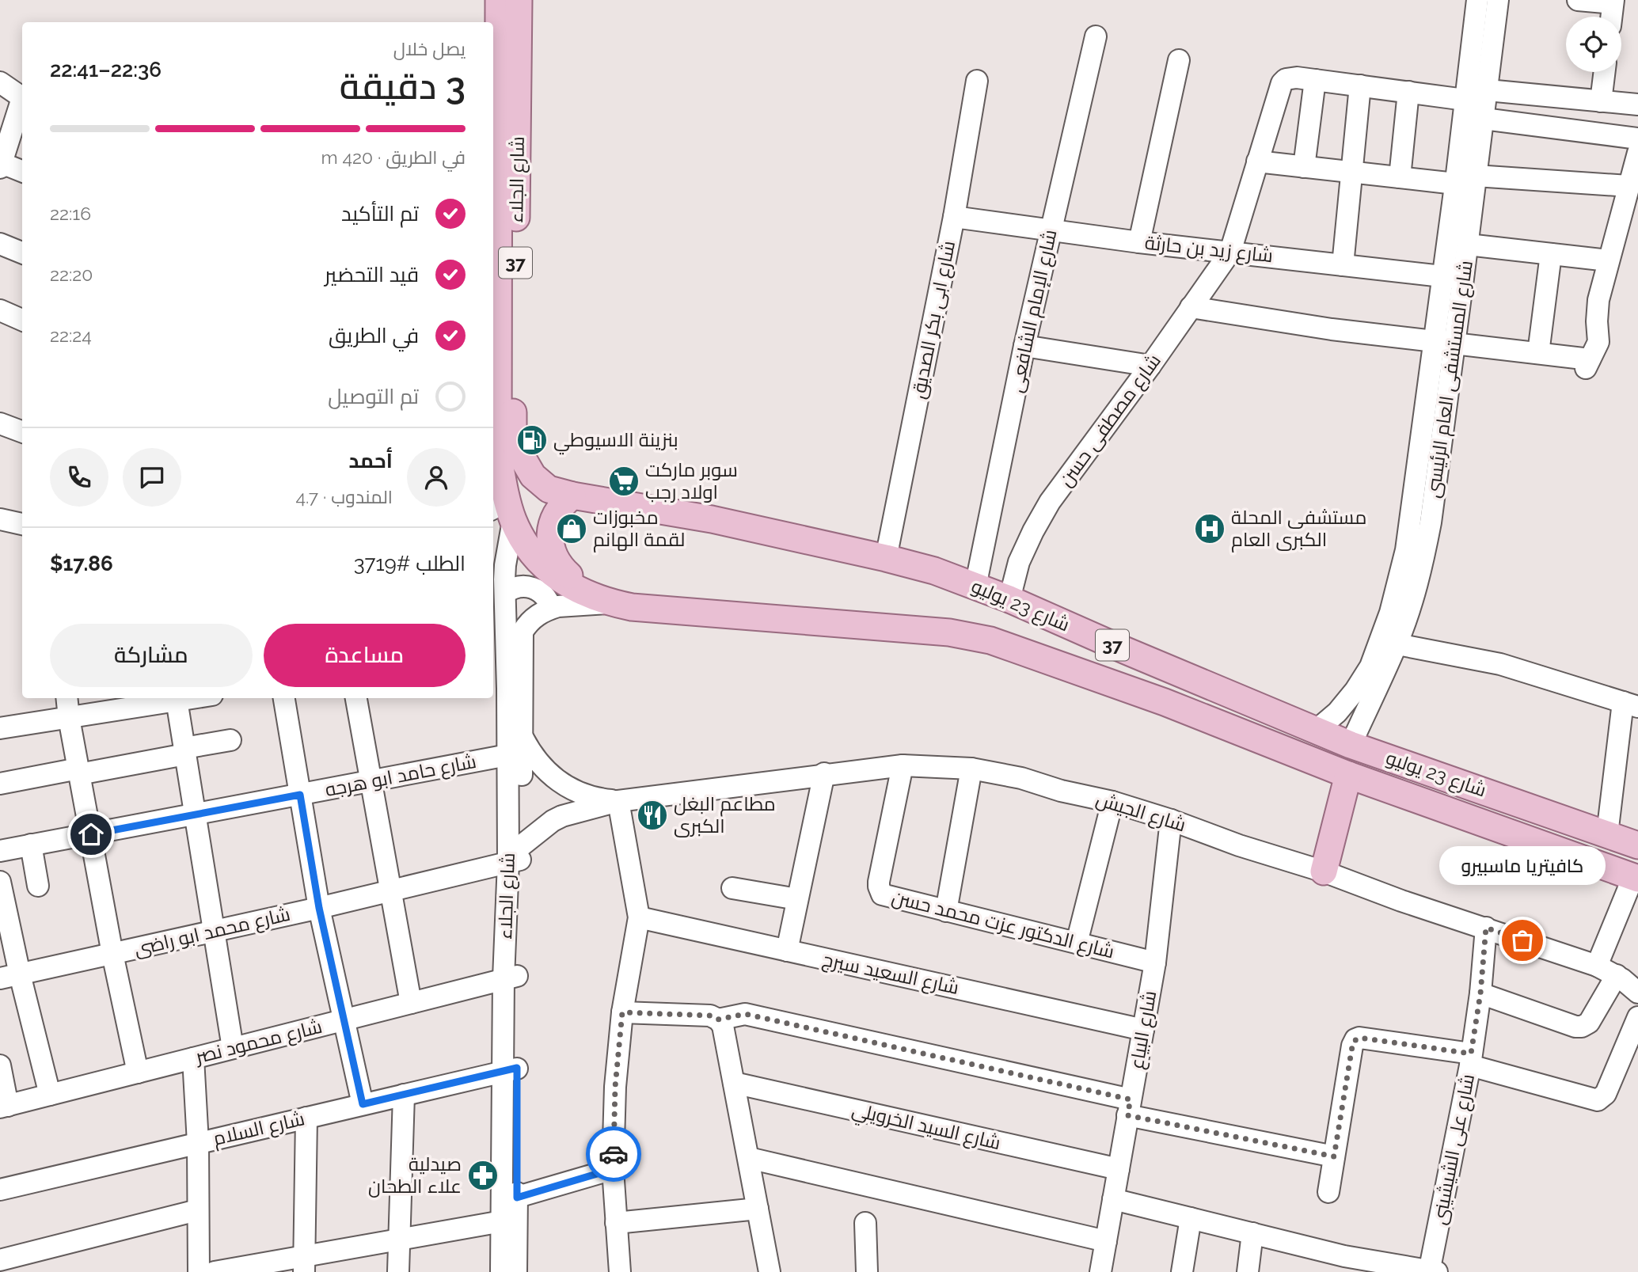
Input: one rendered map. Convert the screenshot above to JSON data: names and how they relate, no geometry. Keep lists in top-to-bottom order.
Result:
{
  "streets": {
    "main road": ["شارع الجلاء", "37", "شارع 23 يوليو"],
    "street": [
      "شارع زيد بن حارثة",
      "شارع الإمام الشافعى",
      "شارع ابى بكر الصديق",
      "شارع المستشفى العام الرئيسى",
      "شارع مصطفى حسن",
      "شارع حامد ابو هرجه",
      "شارع الجيش",
      "شارع الدكتور عزت محمد حسن",
      "شارع محمد ابو راضى",
      "شارع السعيد سيرج",
      "شارع البياع",
      "شارع محمود نصر",
      "شارع السيد الخرويلي",
      "شارع السلام",
      "شارع على الشيشينى"
    ]
  },
  "crossings": [
    ["شارع الجلاء", "شارع 23 يوليو"],
    ["شارع الجلاء", "شارع حامد ابو هرجه"],
    ["شارع الجلاء", "شارع الجيش"],
    ["شارع الجلاء", "شارع محمد ابو راضى"],
    ["شارع الجلاء", "شارع محمود نصر"],
    ["شارع الجلاء", "شارع السلام"],
    ["شارع زيد بن حارثة", "شارع الإمام الشافعى"],
    ["شارع زيد بن حارثة", "شارع ابى بكر الصديق"],
    ["شارع زيد بن حارثة", "شارع المستشفى العام الرئيسى"],
    ["شارع زيد بن حارثة", "شارع مصطفى حسن"],
    ["شارع الإمام الشافعى", "شارع 23 يوليو"],
    ["شارع ابى بكر الصديق", "شارع 23 يوليو"],
    ["شارع المستشفى العام الرئيسى", "شارع مصطفى حسن"],
    ["شارع المستشفى العام الرئيسى", "شارع 23 يوليو"],
    ["شارع مصطفى حسن", "شارع 23 يوليو"],
    ["شارع الجيش", "شارع الدكتور عزت محمد حسن"],
    ["شارع الجيش", "شارع محمد ابو راضى"],
    ["شارع الجيش", "شارع البياع"],
    ["شارع الجيش", "شارع على الشيشينى"],
    ["شارع الدكتور عزت محمد حسن", "شارع البياع"],
    ["شارع السعيد سيرج", "شارع البياع"],
    ["شارع البياع", "شارع السيد الخرويلي"]
  ],
  "places": {
    "fuel station": ["بنزينة الاسيوطي"],
    "supermarket": ["سوبر ماركت اولاد رجب"],
    "shop": ["مخبوزات لقمة الهانم"],
    "hospital": ["مستشفى المحلة الكبرى العام"],
    "restaurant": ["مطاعم البغل الكبرى"],
    "other": ["كافيتريا ماسبيرو"],
    "pharmacy": ["صيدلية علاء الطحان"]
  },
  "page": {
    "heading": ["3 دقيقة", "يصل خلال", "22:36–22:41"],
    "panel": [
      "أحمد",
      "المندوب · 4.7",
      "الطلب #3719",
      "$17.86"
    ],
    "bar": "في الطريق · 420 m",
    "list": [
      ["تم التأكيد", "22:16"],
      ["قيد التحضير", "22:20"],
      ["في الطريق", "22:24"],
      "تم التوصيل"
    ],
    "buttons": ["مساعدة", "مشاركة"],
    "bubble": "كافيتريا ماسبيرو"
  }
}
